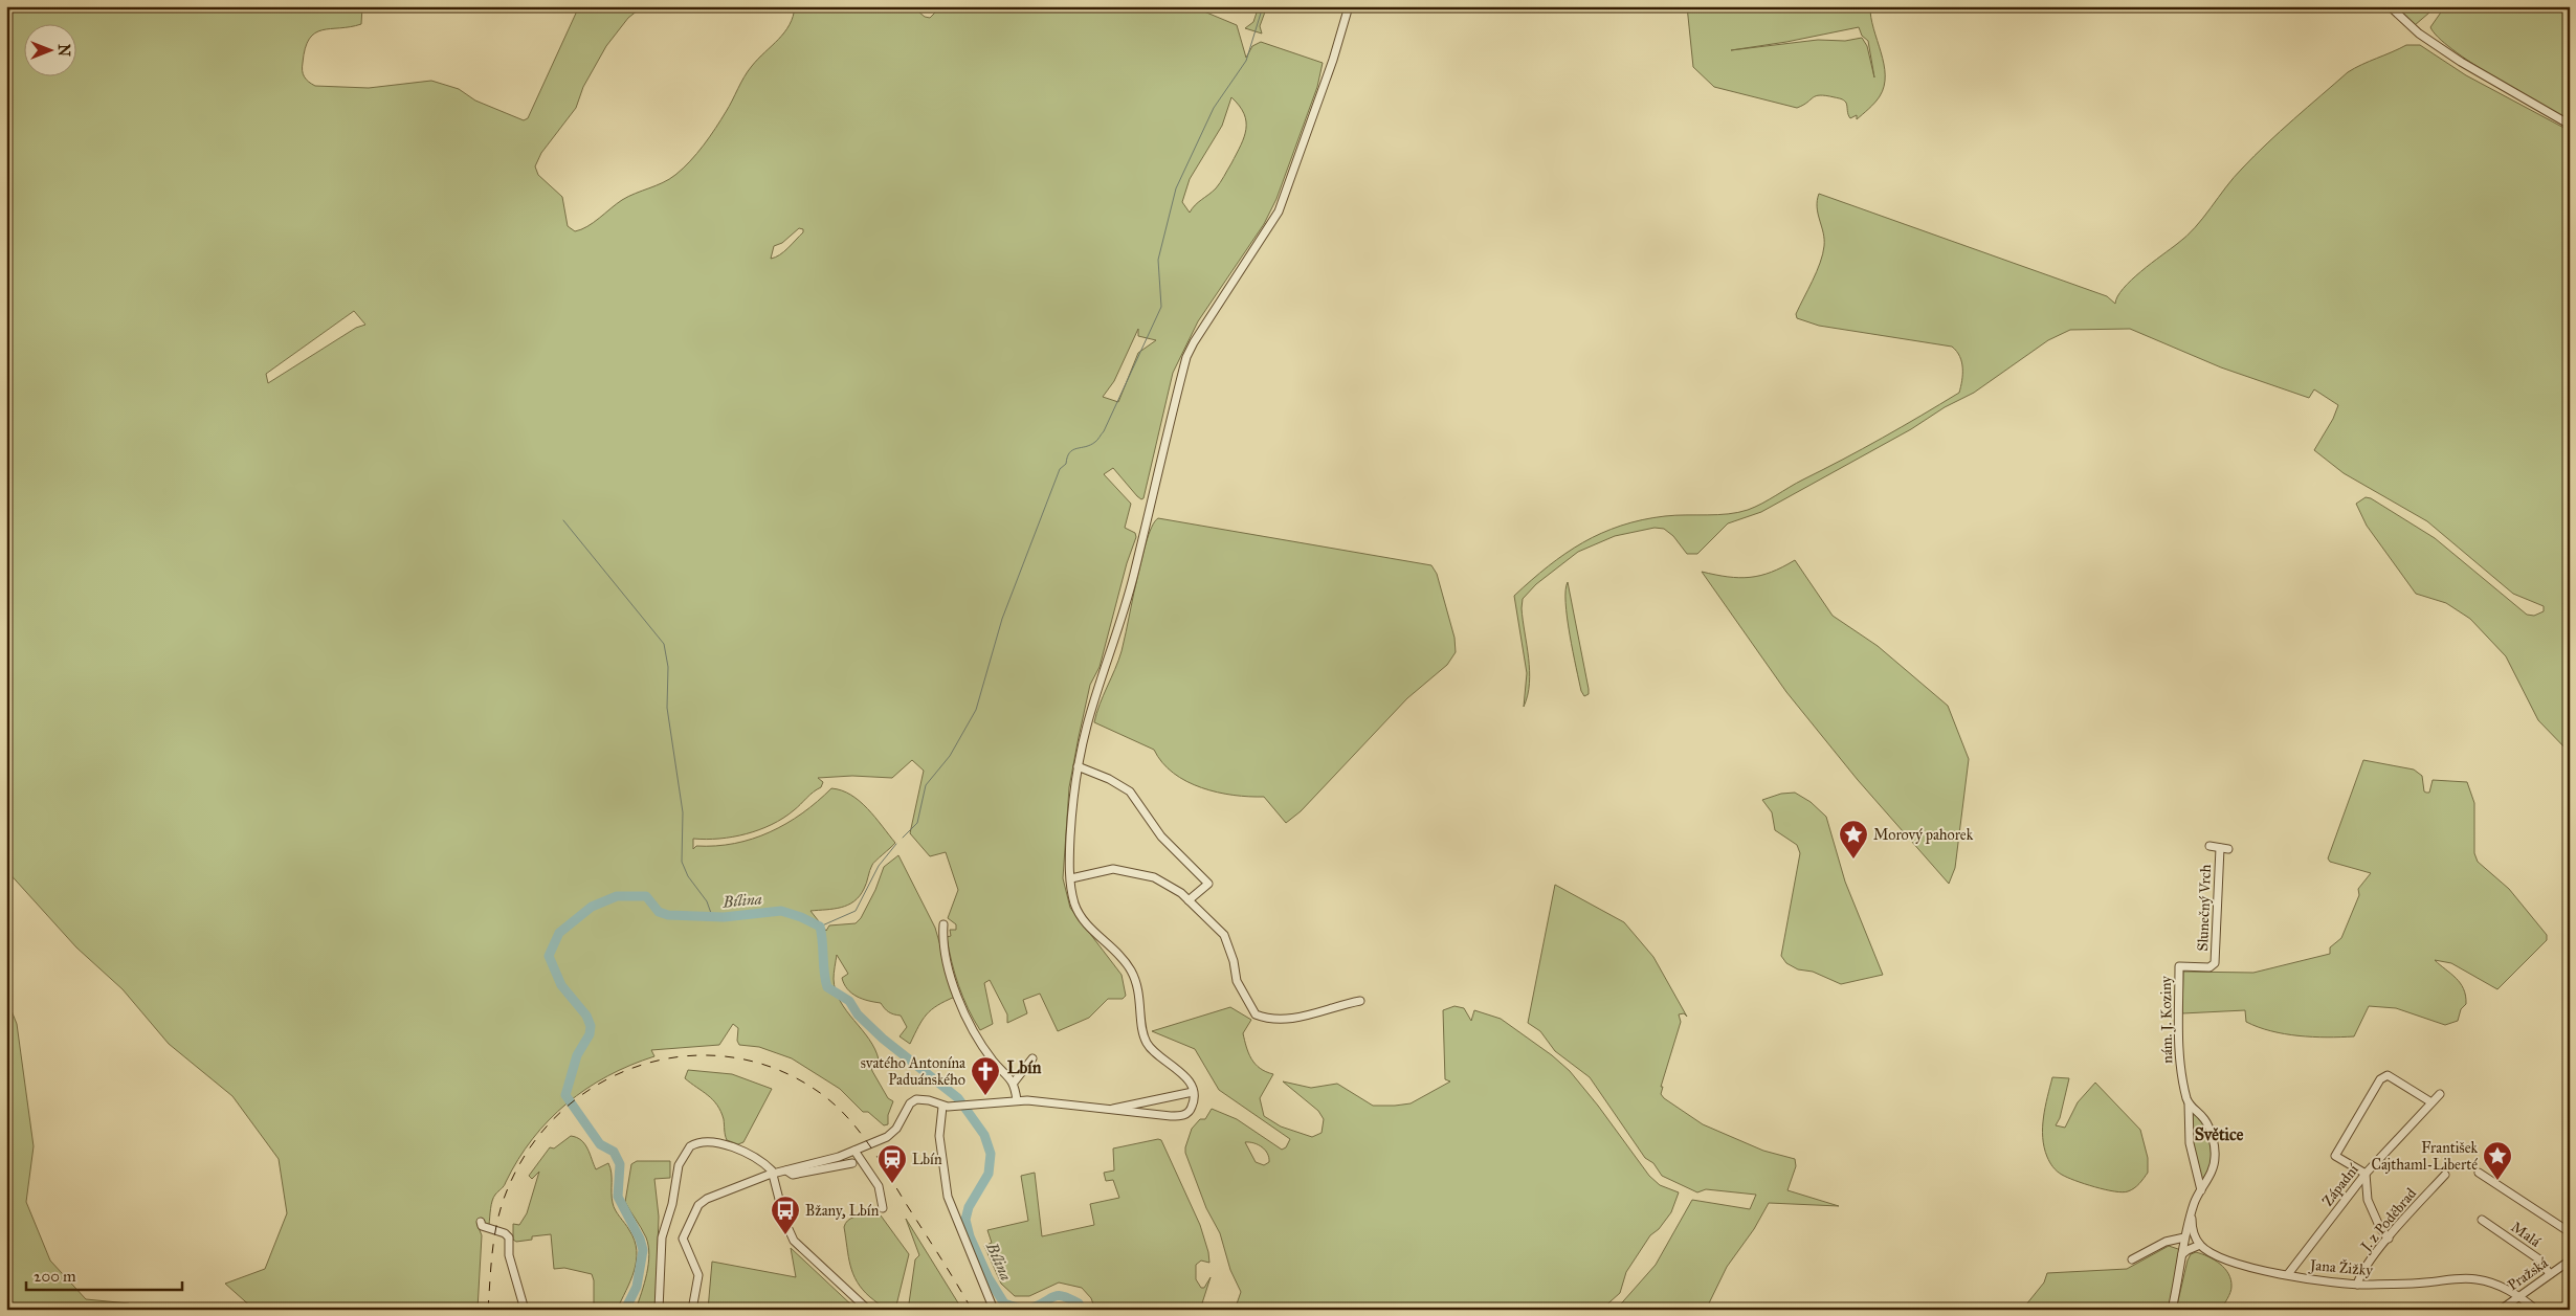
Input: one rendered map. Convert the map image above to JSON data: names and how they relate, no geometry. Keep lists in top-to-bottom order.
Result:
{
  "streets": {
    "street": [
      "Slunečný Vrch",
      "nám. J. Koziny",
      "Západní",
      "J. z Poděbrad",
      "Malá",
      "Jana Žižky",
      "Pražská"
    ]
  },
  "crossings": [
    ["Slunečný Vrch", "nám. J. Koziny"],
    ["Západní", "Jana Žižky"],
    ["J. z Poděbrad", "Jana Žižky"],
    ["Malá", "Pražská"],
    ["Jana Žižky", "Pražská"]
  ],
  "districts": ["Lbín", "Světice"],
  "water": ["Bílina"],
  "places": {
    "place": ["Morový pahorek", "František Cajthaml-Liberté"],
    "church": ["svatého Antonína Paduánského"],
    "station": ["Lbín"],
    "bus stop": ["Bžany, Lbín"]
  },
  "scale_bar": "200 m",
  "north": "right"
}
